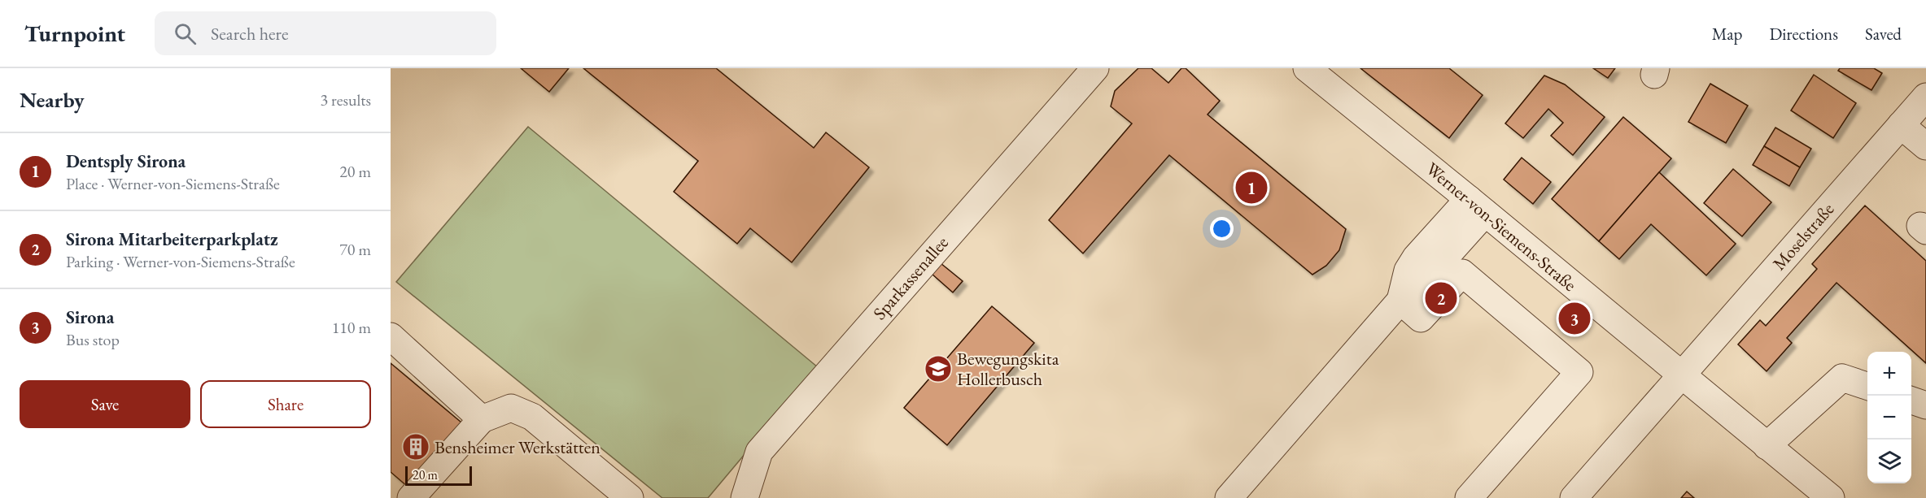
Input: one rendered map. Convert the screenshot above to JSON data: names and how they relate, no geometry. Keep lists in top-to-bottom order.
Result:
{
  "streets": {
    "street": ["Werner-von-Siemens-Straße", "Moselstraße", "Sparkassenallee"]
  },
  "crossings": [
    ["Werner-von-Siemens-Straße", "Moselstraße"]
  ],
  "places": {
    "school or university": ["Bewegungskita Hollerbusch"],
    "building": ["Bensheimer Werkstätten"]
  },
  "scale_bar": "20 m",
  "page": {
    "header": "Turnpoint",
    "search": "Search here",
    "nav": ["Map", "Directions", "Saved"],
    "heading": ["Nearby", "3 results"],
    "list": [
      {
        "mark": "1",
        "name": "Dentsply Sirona",
        "note": "Place · Werner-von-Siemens-Straße",
        "value": "20 m"
      },
      {
        "mark": "2",
        "name": "Sirona Mitarbeiterparkplatz",
        "note": "Parking · Werner-von-Siemens-Straße",
        "value": "70 m"
      },
      {
        "mark": "3",
        "name": "Sirona",
        "note": "Bus stop",
        "value": "110 m"
      }
    ],
    "pins": ["1", "2", "3"],
    "map_buttons": ["+", "−"],
    "buttons": ["Save", "Share"],
    "scale": "20 m"
  }
}
